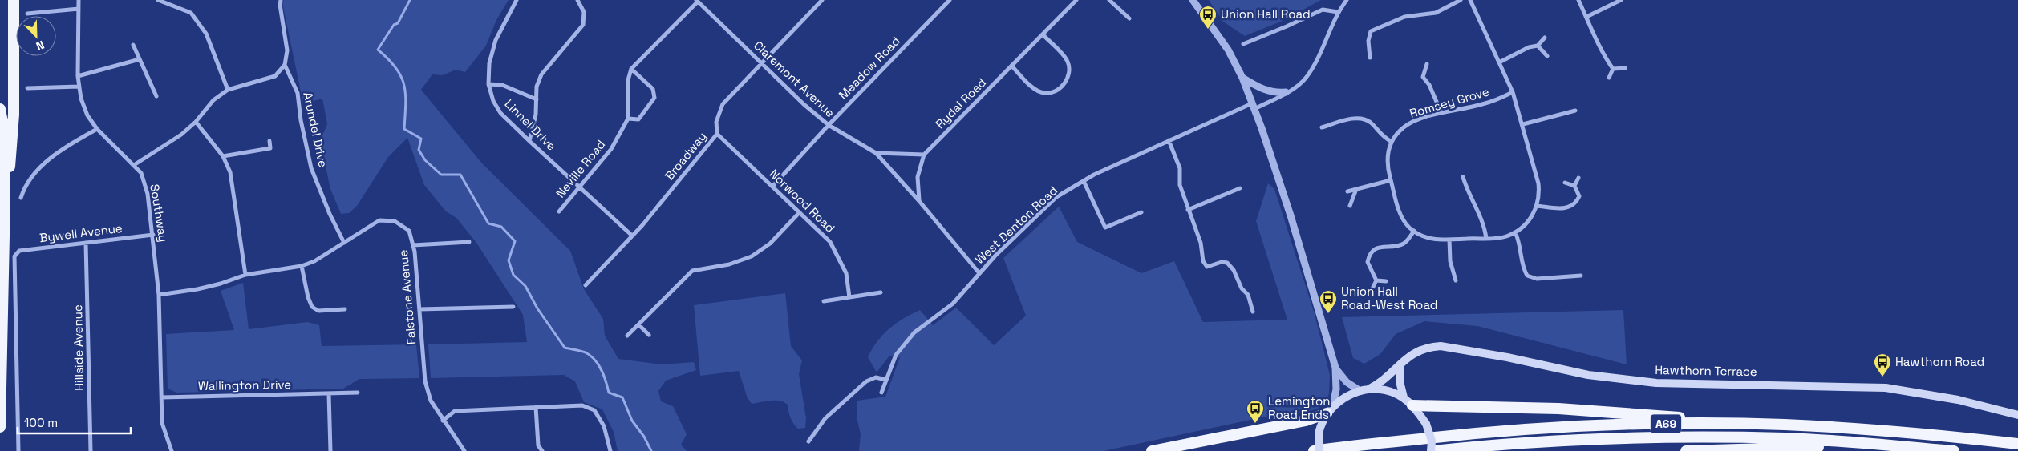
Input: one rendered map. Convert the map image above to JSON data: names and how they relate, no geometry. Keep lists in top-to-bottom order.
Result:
{
  "streets": {
    "highway": ["A69"],
    "main road": ["Hawthorn Terrace"],
    "street": [
      "Meadow Road",
      "Claremont Avenue",
      "Romsey Grove",
      "Rydal Road",
      "Linnel Drive",
      "Arundel Drive",
      "Broadway",
      "Neville Road",
      "Norwood Road",
      "Southway",
      "West Denton Road",
      "Bywell Avenue",
      "Falstone Avenue",
      "Hillside Avenue",
      "Wallington Drive"
    ]
  },
  "crossings": [
    ["Meadow Road", "Claremont Avenue"],
    ["Meadow Road", "Norwood Road"],
    ["Claremont Avenue", "Broadway"],
    ["Claremont Avenue", "West Denton Road"],
    ["Linnel Drive", "Broadway"],
    ["Linnel Drive", "Neville Road"],
    ["Arundel Drive", "Falstone Avenue"],
    ["Broadway", "Norwood Road"],
    ["Southway", "Bywell Avenue"],
    ["Southway", "Falstone Avenue"],
    ["Southway", "Wallington Drive"],
    ["Bywell Avenue", "Hillside Avenue"]
  ],
  "places": {
    "bus stop": [
      "Union Hall Road",
      "Union Hall Road-West Road",
      "Hawthorn Road",
      "Lemington Road Ends"
    ]
  },
  "scale_bar": "100 m",
  "north": "bottom right"
}
